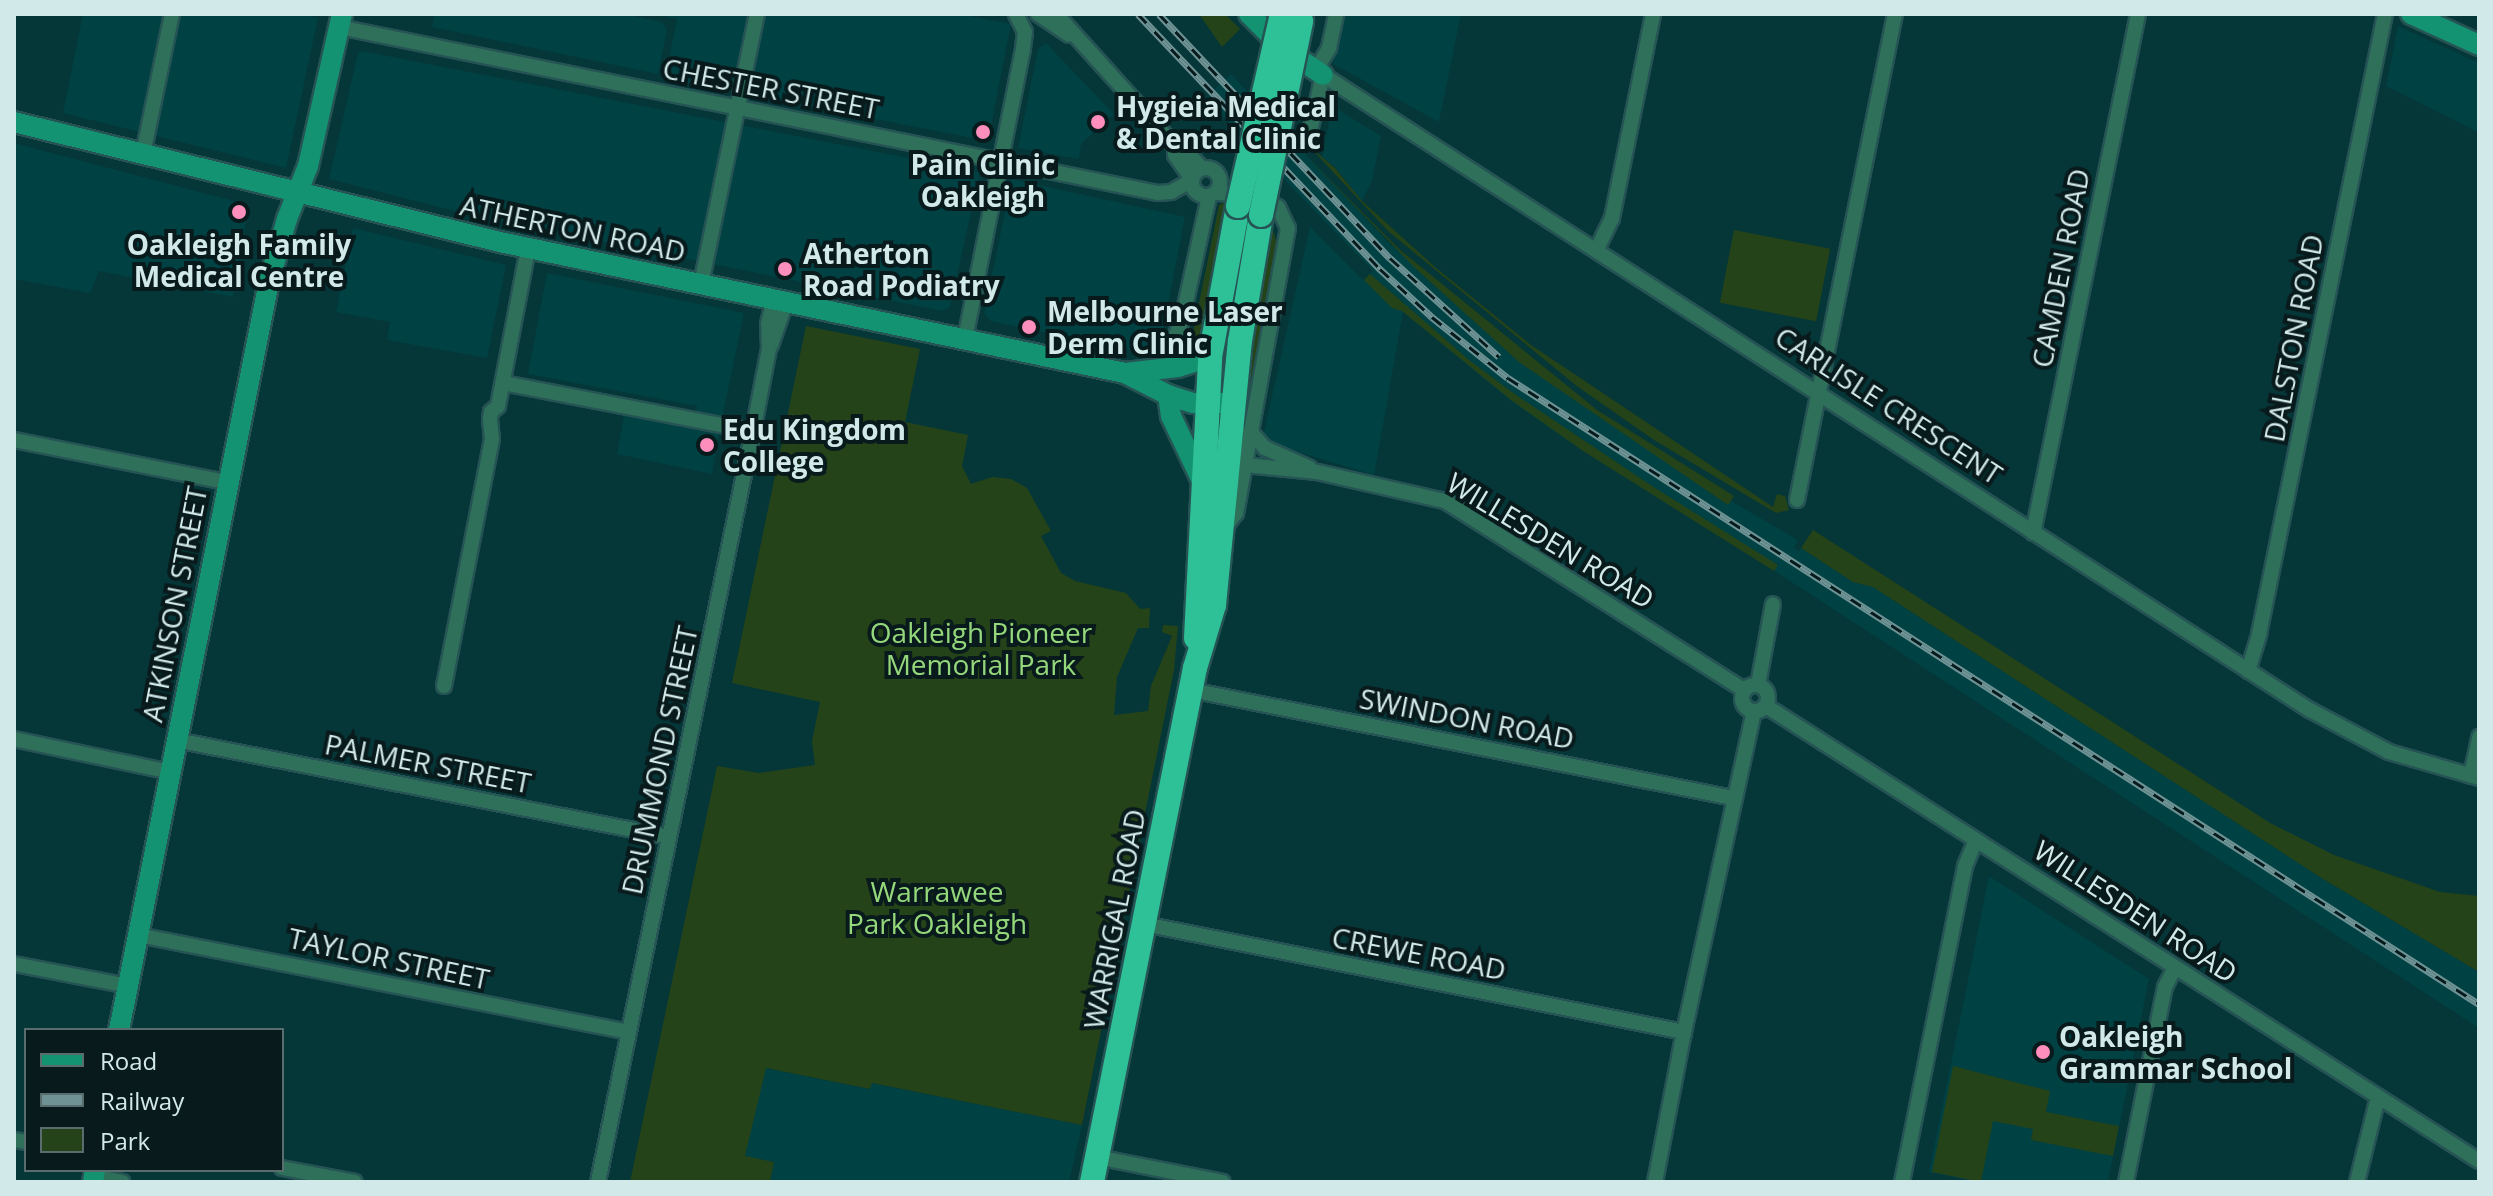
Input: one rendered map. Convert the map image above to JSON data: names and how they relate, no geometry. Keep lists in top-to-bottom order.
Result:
{
  "streets": {
    "highway": ["WARRIGAL ROAD"],
    "street": [
      "CHESTER STREET",
      "ATHERTON ROAD",
      "CAMDEN ROAD",
      "DALSTON ROAD",
      "CARLISLE CRESCENT",
      "WILLESDEN ROAD",
      "ATKINSON STREET",
      "SWINDON ROAD",
      "DRUMMOND STREET",
      "PALMER STREET",
      "CREWE ROAD",
      "TAYLOR STREET"
    ]
  },
  "crossings": [
    ["CHESTER STREET", "ATKINSON STREET"],
    ["CHESTER STREET", "WARRIGAL ROAD"],
    ["ATHERTON ROAD", "ATKINSON STREET"],
    ["ATHERTON ROAD", "DRUMMOND STREET"],
    ["ATHERTON ROAD", "WARRIGAL ROAD"],
    ["CAMDEN ROAD", "CARLISLE CRESCENT"],
    ["DALSTON ROAD", "CARLISLE CRESCENT"],
    ["WILLESDEN ROAD", "WARRIGAL ROAD"],
    ["ATKINSON STREET", "PALMER STREET"],
    ["ATKINSON STREET", "TAYLOR STREET"],
    ["SWINDON ROAD", "WARRIGAL ROAD"],
    ["DRUMMOND STREET", "PALMER STREET"],
    ["DRUMMOND STREET", "TAYLOR STREET"],
    ["WARRIGAL ROAD", "CREWE ROAD"]
  ],
  "parks": ["Oakleigh Pioneer Memorial Park", "Warrawee Park Oakleigh"],
  "places": [
    "Hygieia Medical & Dental Clinic",
    "Pain Clinic Oakleigh",
    "Oakleigh Family Medical Centre",
    "Atherton Road Podiatry",
    "Melbourne Laser Derm Clinic",
    "Edu Kingdom College",
    "Oakleigh Grammar School"
  ],
  "legend": ["Road", "Railway", "Park"]
}
